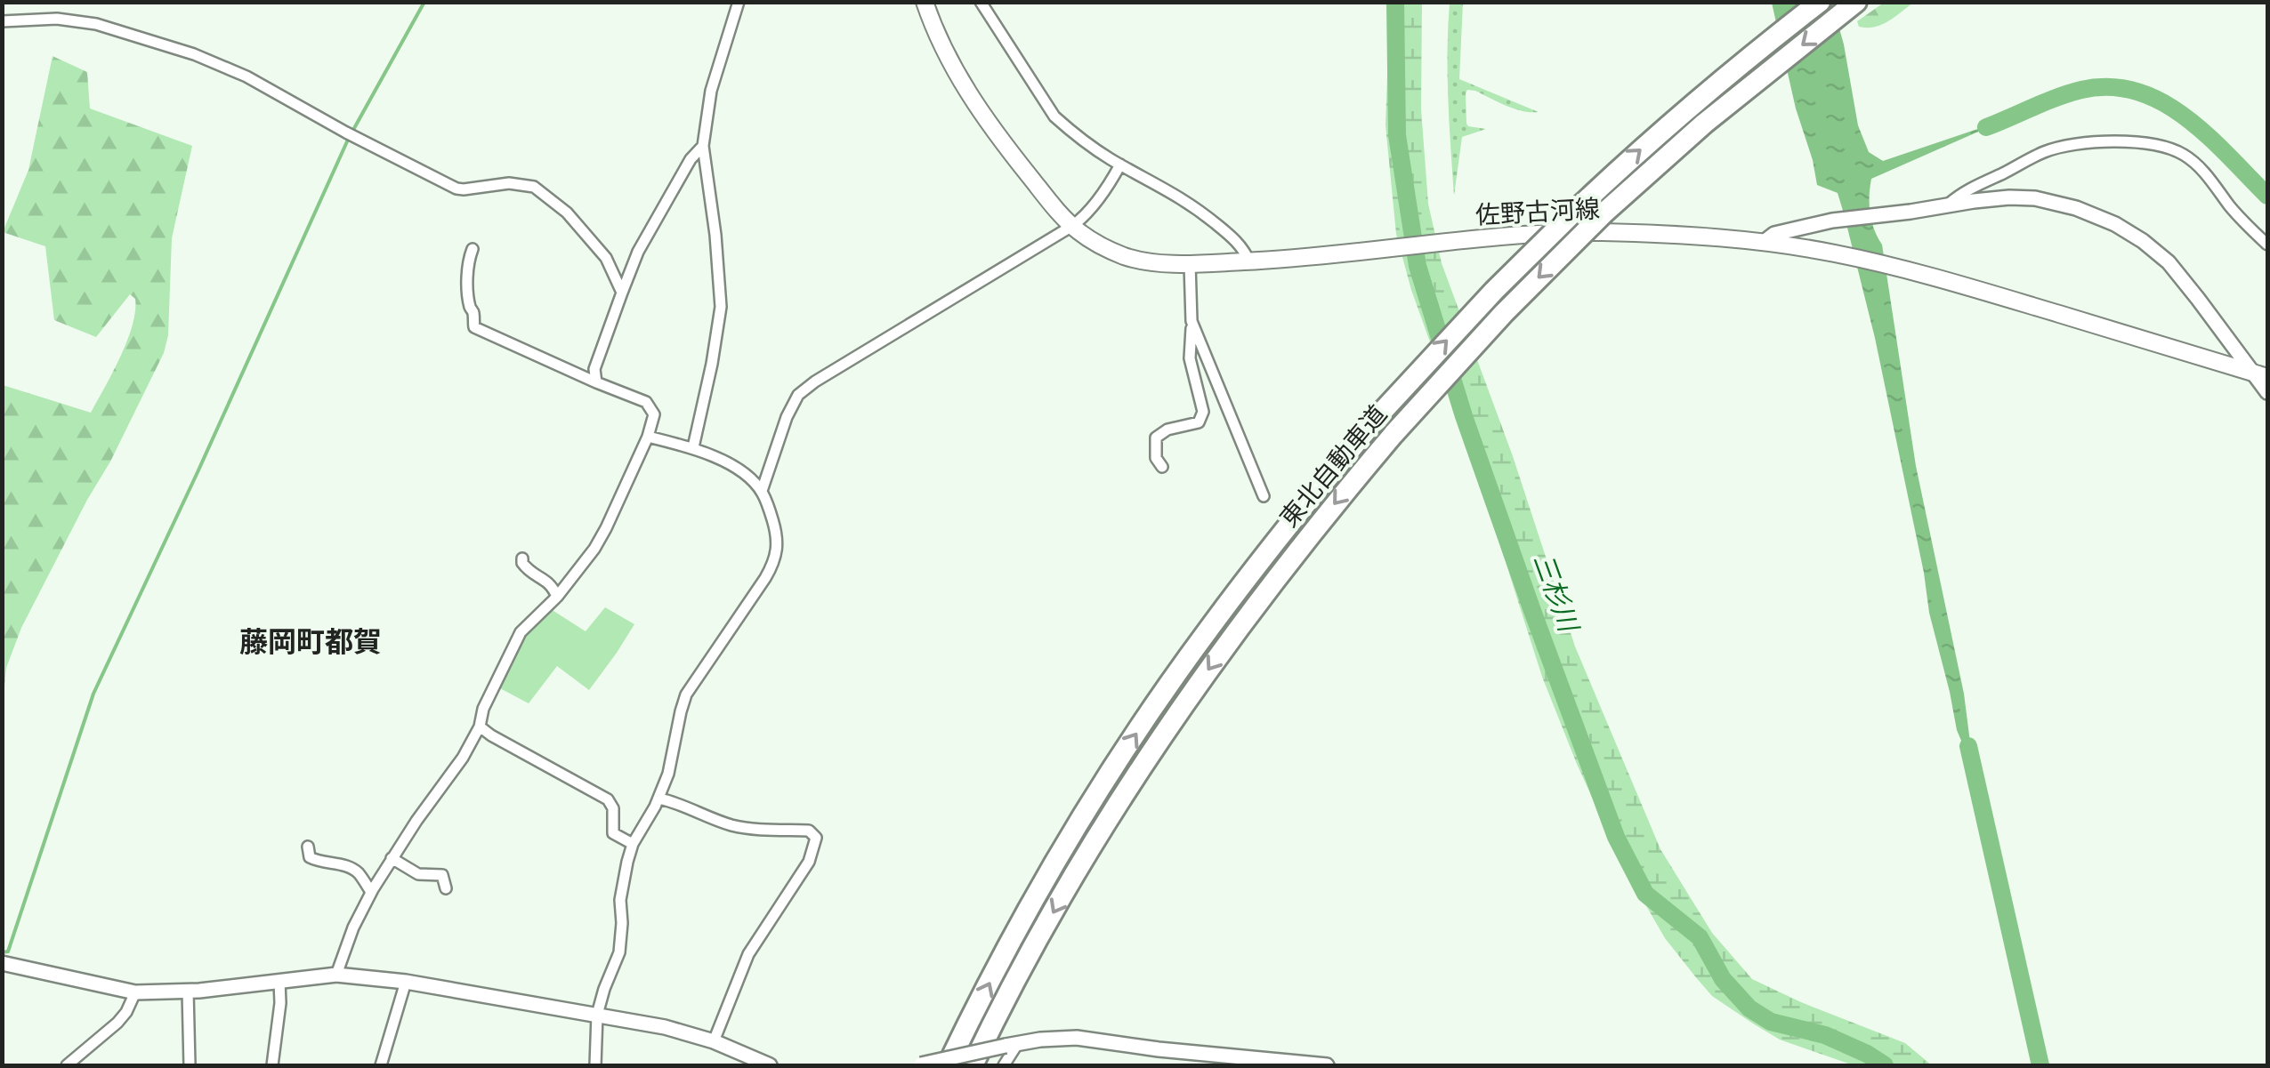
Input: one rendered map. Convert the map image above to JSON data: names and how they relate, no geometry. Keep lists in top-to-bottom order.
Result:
{
  "streets": {
    "highway": ["東北自動車道"],
    "main road": ["佐野古河線"]
  },
  "districts": ["藤岡町都賀"],
  "water": ["三杉川"]
}
